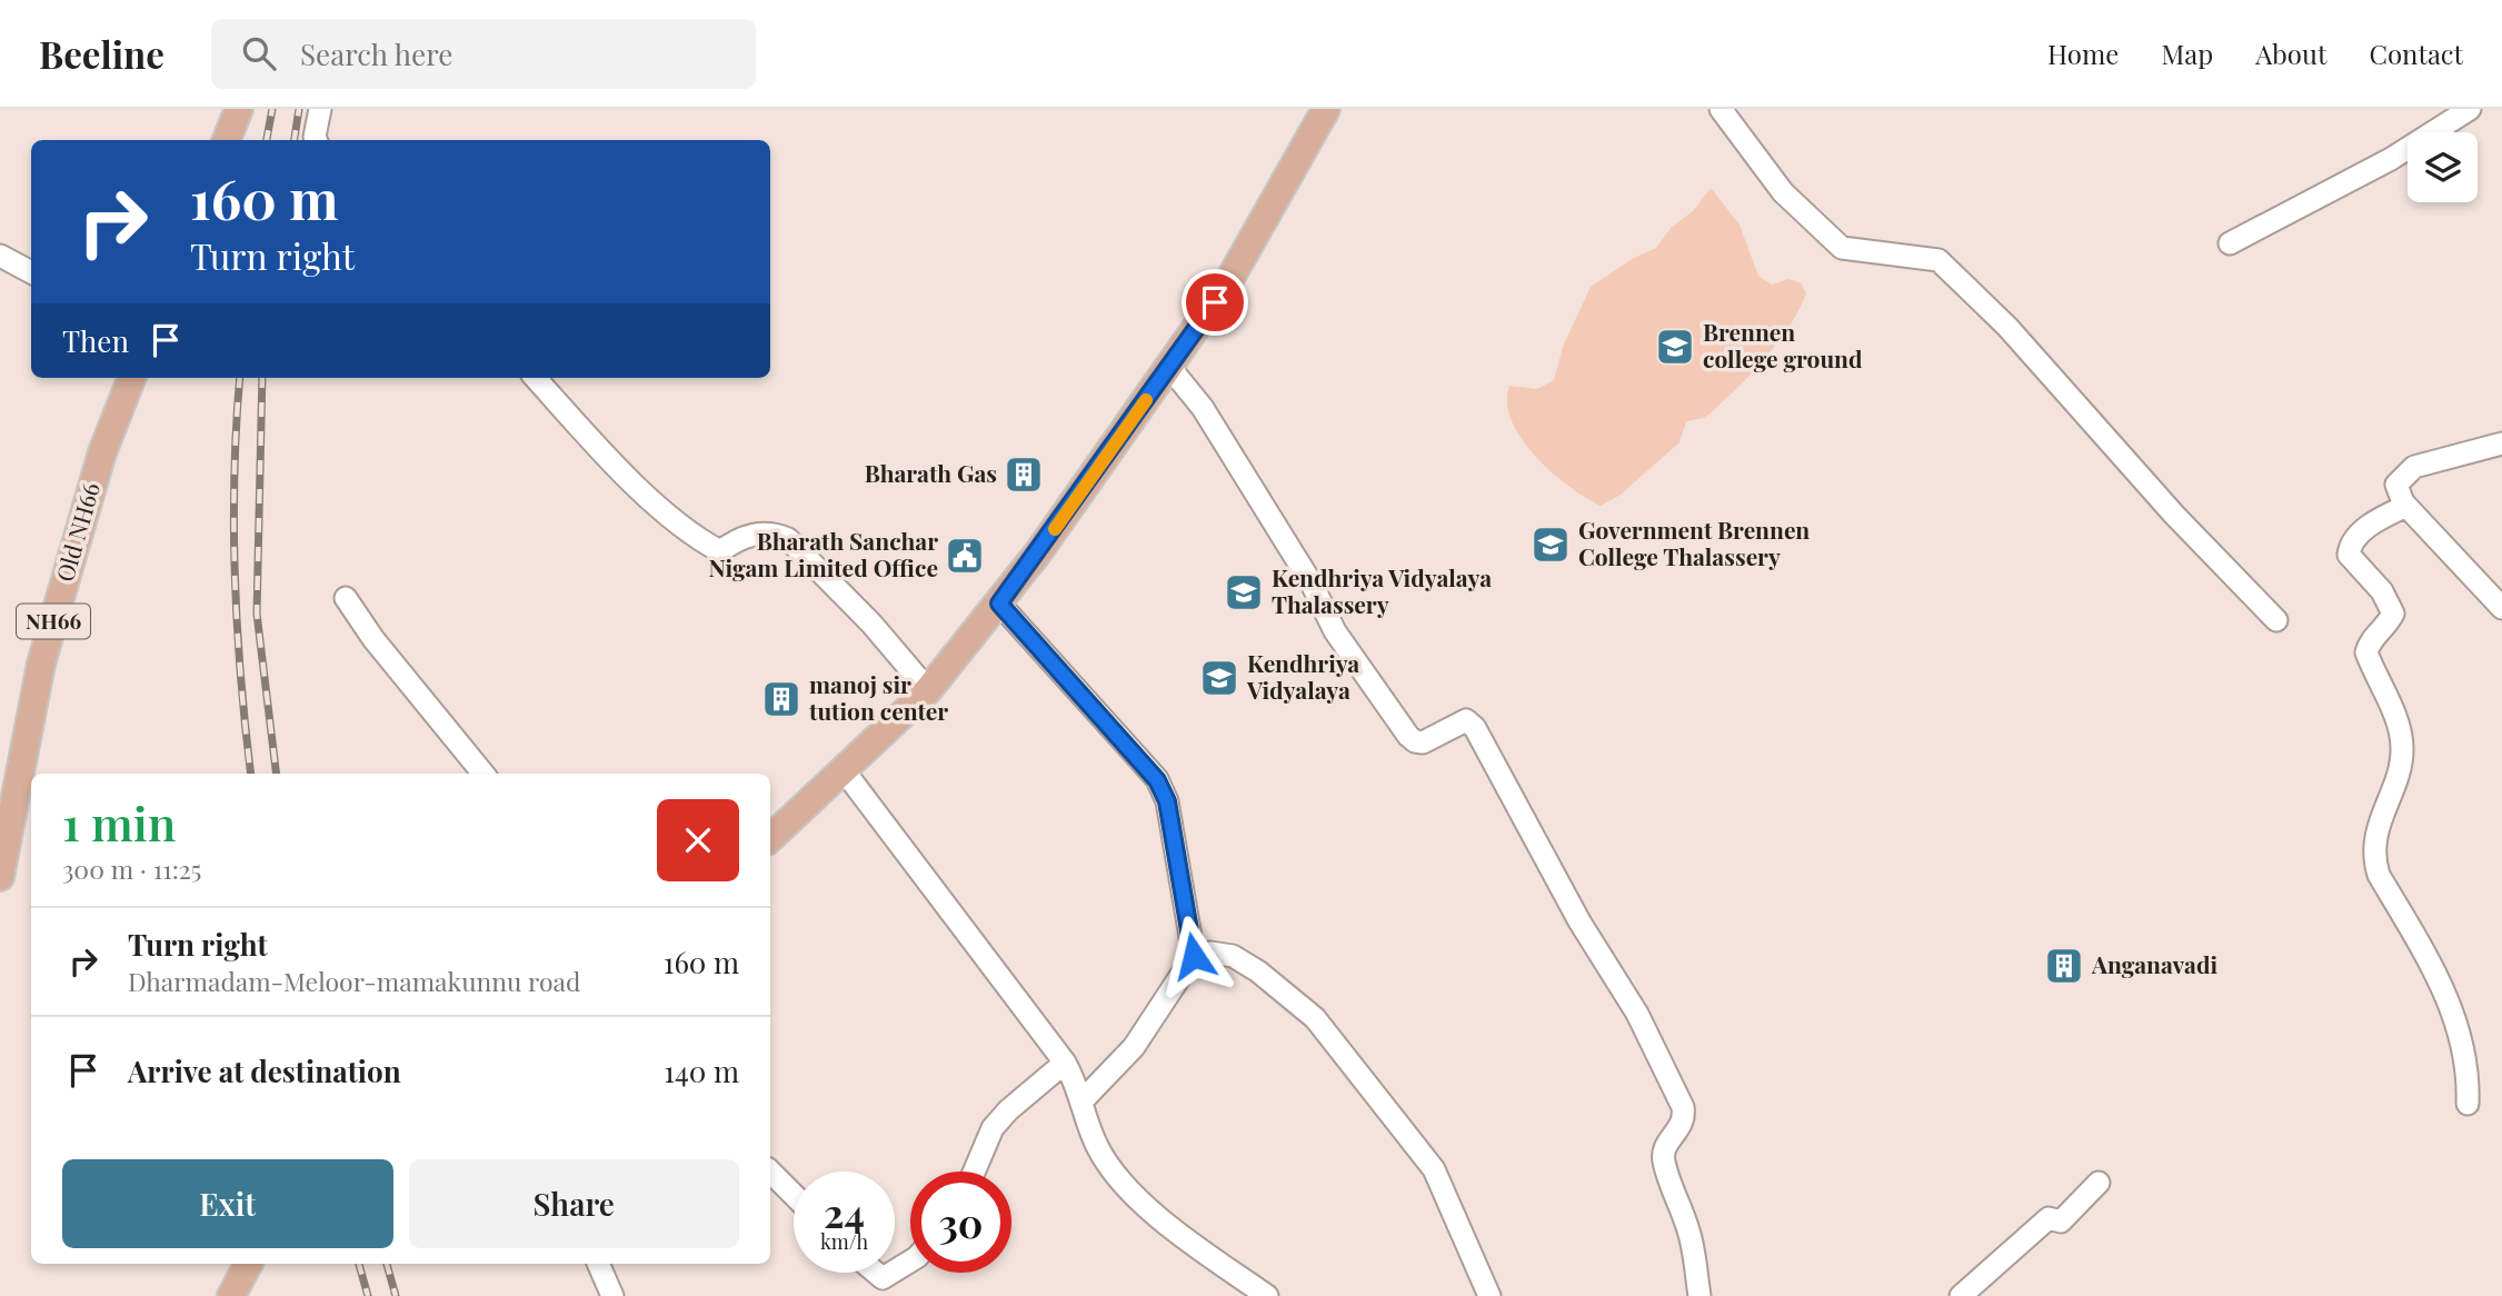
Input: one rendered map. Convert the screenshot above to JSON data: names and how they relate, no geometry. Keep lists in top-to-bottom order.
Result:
{
  "streets": {
    "main road": ["Old NH66", "NH66"]
  },
  "places": {
    "school or university": [
      "Brennen college ground",
      "Government Brennen College Thalassery",
      "Kendhriya Vidyalaya Thalassery",
      "Kendhriya Vidyalaya"
    ],
    "building": ["Bharath Gas", "manoj sir tution center", "Anganavadi"],
    "public building": ["Bharath Sanchar Nigam Limited Office"]
  },
  "page": {
    "header": "Beeline",
    "search": "Search here",
    "nav": [
      "Home",
      "Map",
      "About",
      "Contact"
    ],
    "turn": ["160 m", "Turn right"],
    "then": "Then",
    "heading": ["1 min", "300 m · 11:25"],
    "list": [
      {
        "name": "Turn right",
        "note": "Dharmadam-Meloor-mamakunnu road",
        "value": "160 m"
      },
      {
        "name": "Arrive at destination",
        "value": "140 m"
      }
    ],
    "buttons": ["Exit", "Share"],
    "speed": "24 km/h",
    "limit": "30"
  }
}
